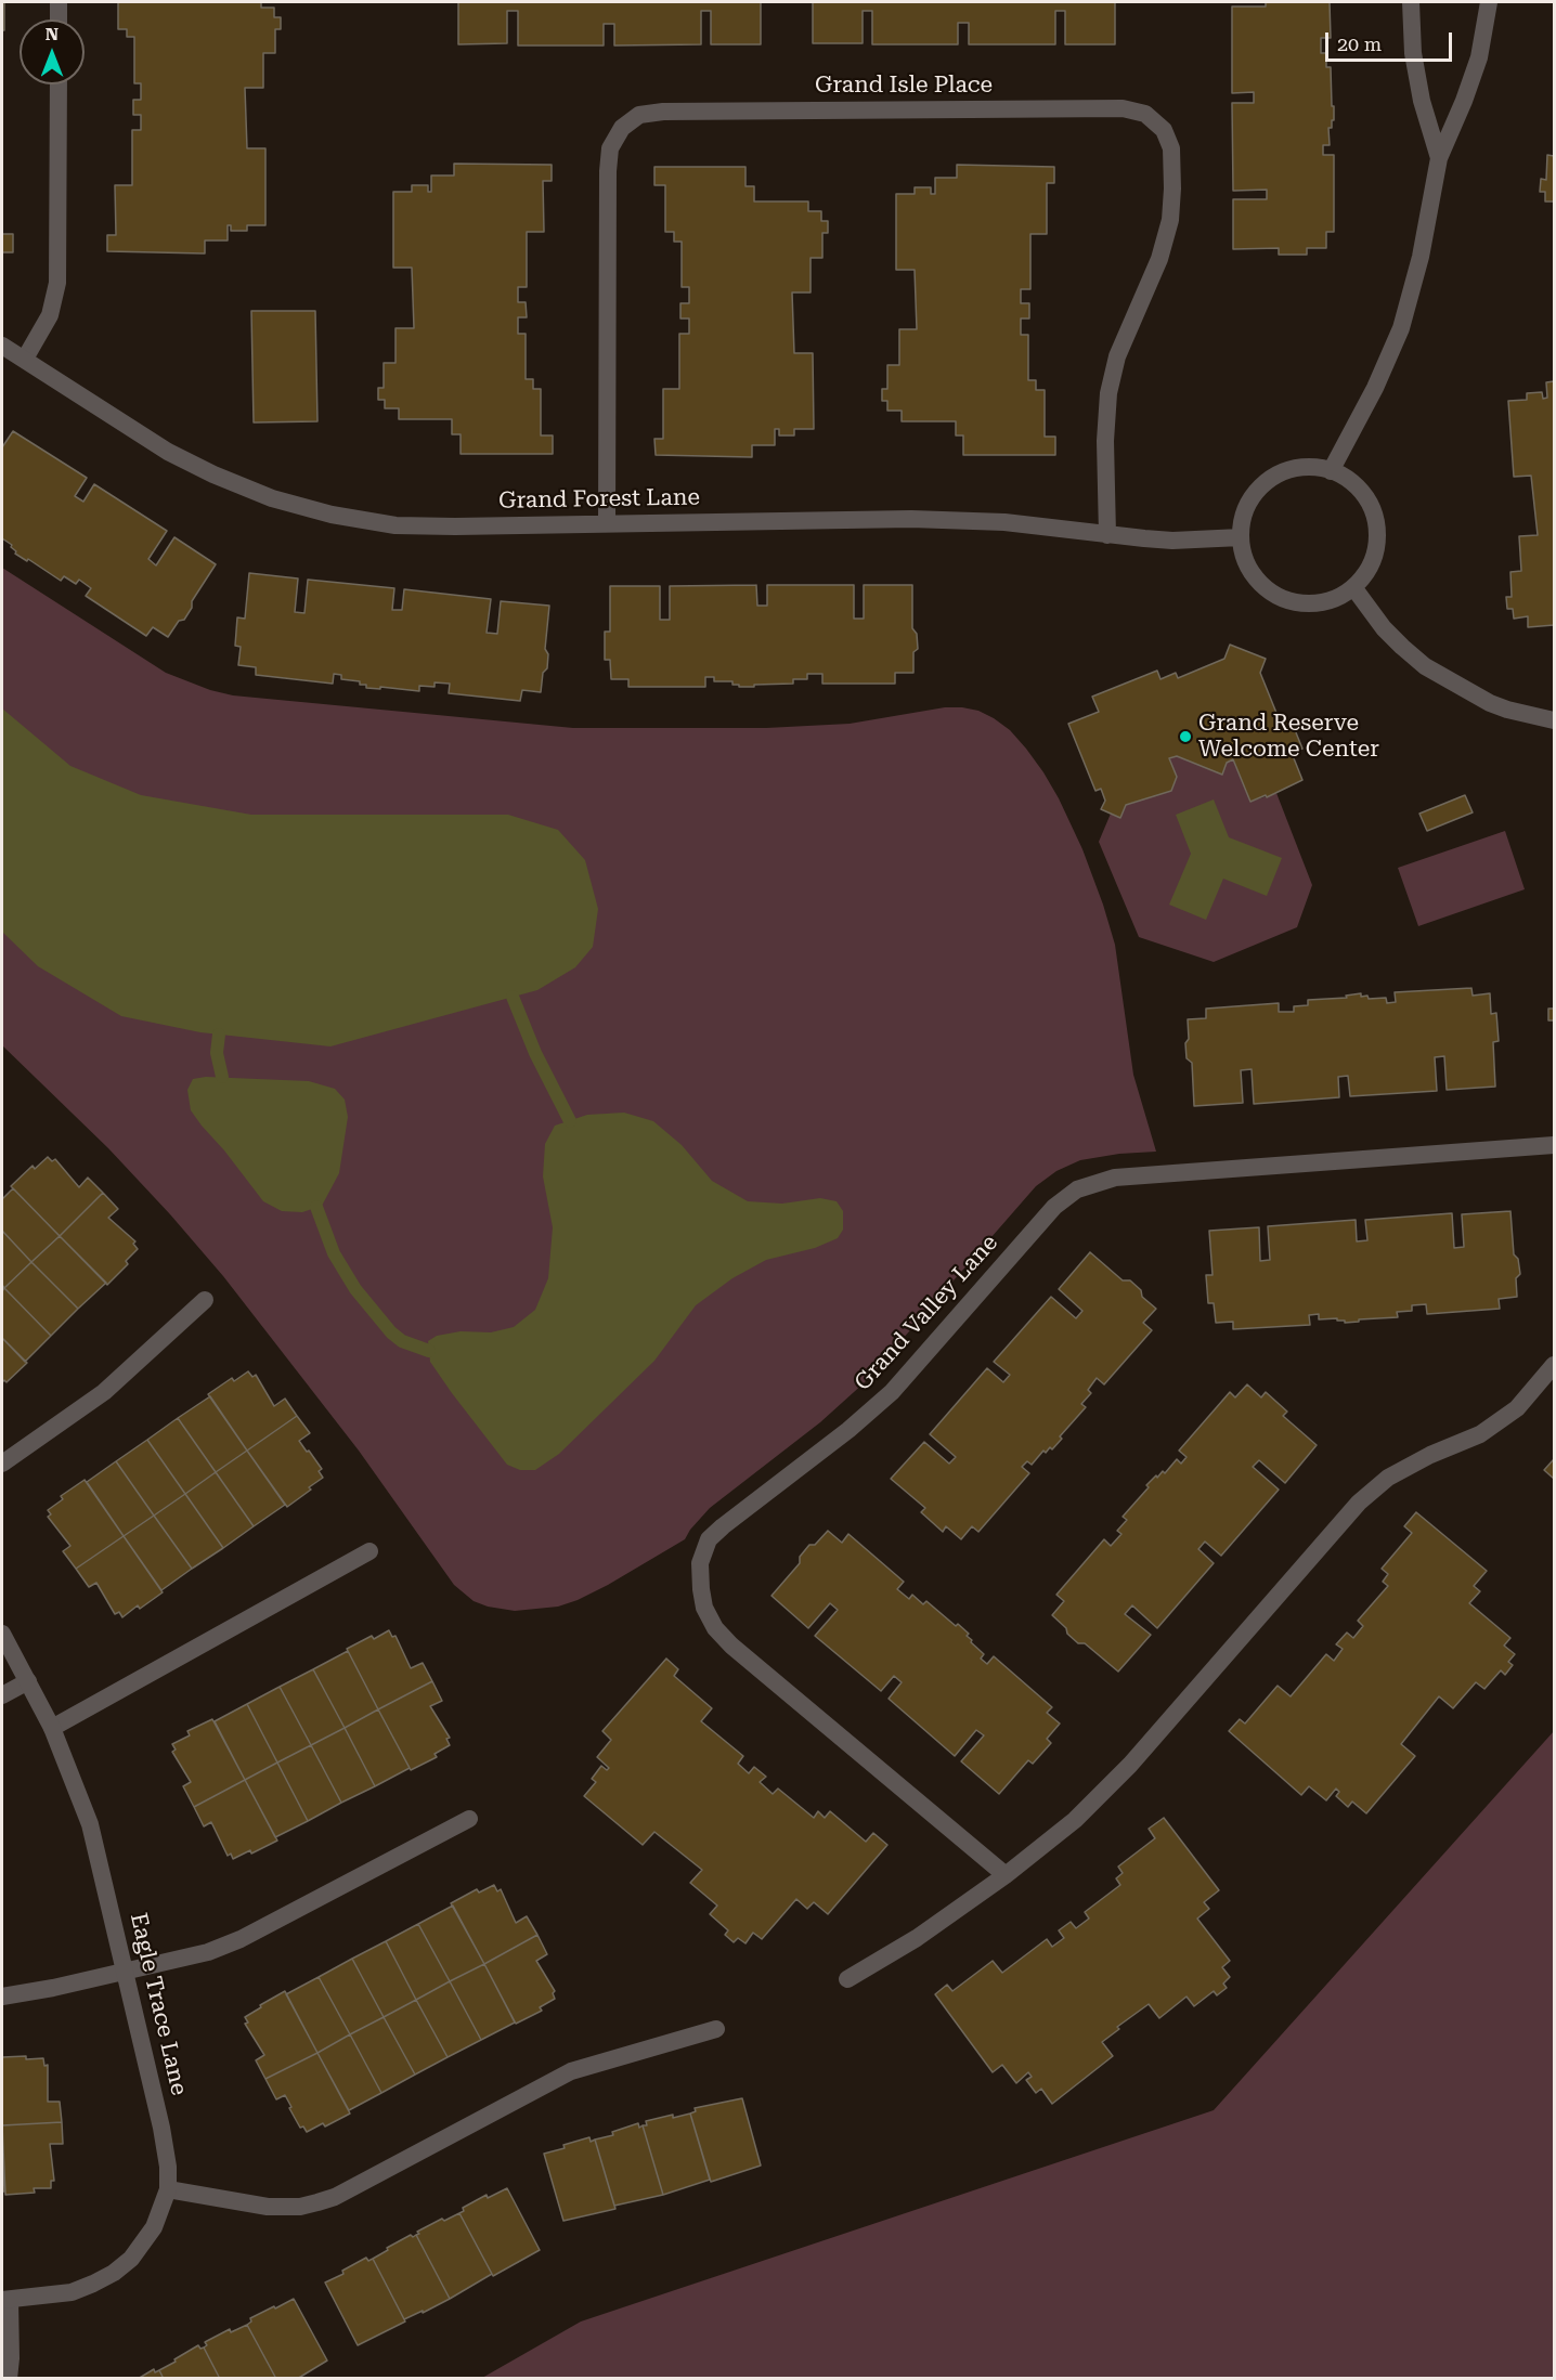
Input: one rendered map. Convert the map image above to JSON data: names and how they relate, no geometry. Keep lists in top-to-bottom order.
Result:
{
  "streets": {
    "street": [
      "Grand Isle Place",
      "Grand Forest Lane",
      "Grand Valley Lane",
      "Eagle Trace Lane"
    ]
  },
  "crossings": [
    ["Grand Isle Place", "Grand Forest Lane"]
  ],
  "places": ["Grand Reserve Welcome Center"],
  "scale_bar": "20 m",
  "north": "top"
}
